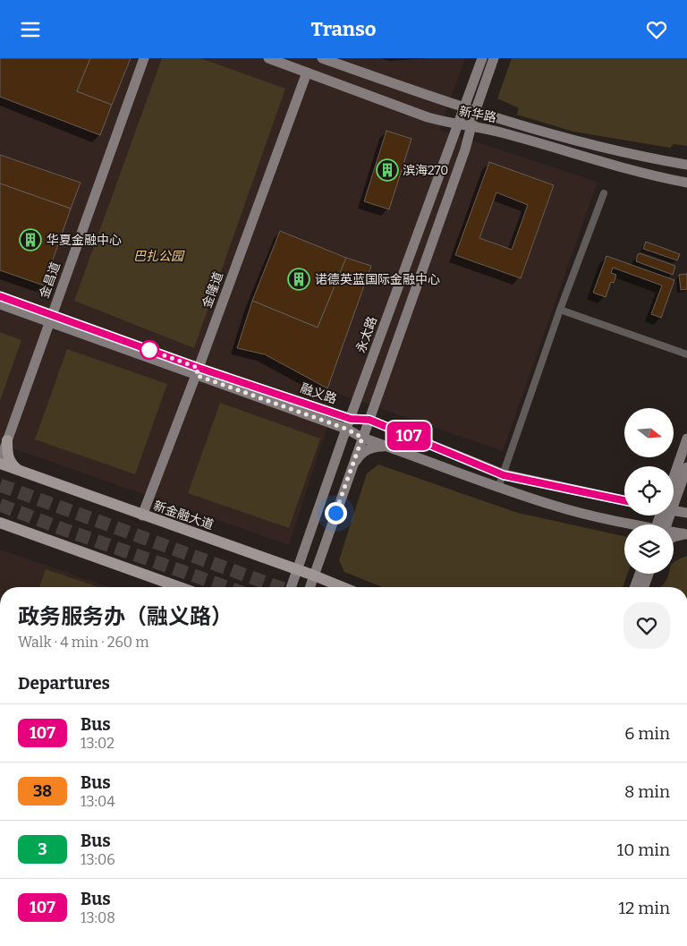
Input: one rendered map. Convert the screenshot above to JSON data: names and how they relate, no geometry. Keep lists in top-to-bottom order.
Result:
{
  "streets": {
    "main road": ["新金融大道"],
    "street": [
      "新华路",
      "金昌道",
      "金隆道",
      "永太路",
      "融义路"
    ]
  },
  "crossings": [
    ["新华路", "金隆道"],
    ["新华路", "永太路"],
    ["金昌道", "融义路"],
    ["金隆道", "融义路"],
    ["金隆道", "新金融大道"],
    ["永太路", "融义路"],
    ["永太路", "新金融大道"]
  ],
  "parks": ["巴扎公园"],
  "places": {
    "building": ["滨海270", "华夏金融中心", "诺德英蓝国际金融中心"]
  },
  "lines": ["bus line 107"],
  "north": "right",
  "page": {
    "header": "Transo",
    "on_map": "107",
    "heading": [
      ["政务服务办（融义路）", "Walk · 4 min · 260 m"],
      "Departures"
    ],
    "list": [
      {
        "mark": "107",
        "name": "Bus",
        "note": "13:02",
        "value": "6 min"
      },
      {
        "mark": "38",
        "name": "Bus",
        "note": "13:04",
        "value": "8 min"
      },
      {
        "mark": "3",
        "name": "Bus",
        "note": "13:06",
        "value": "10 min"
      },
      {
        "mark": "107",
        "name": "Bus",
        "note": "13:08",
        "value": "12 min"
      }
    ]
  }
}
